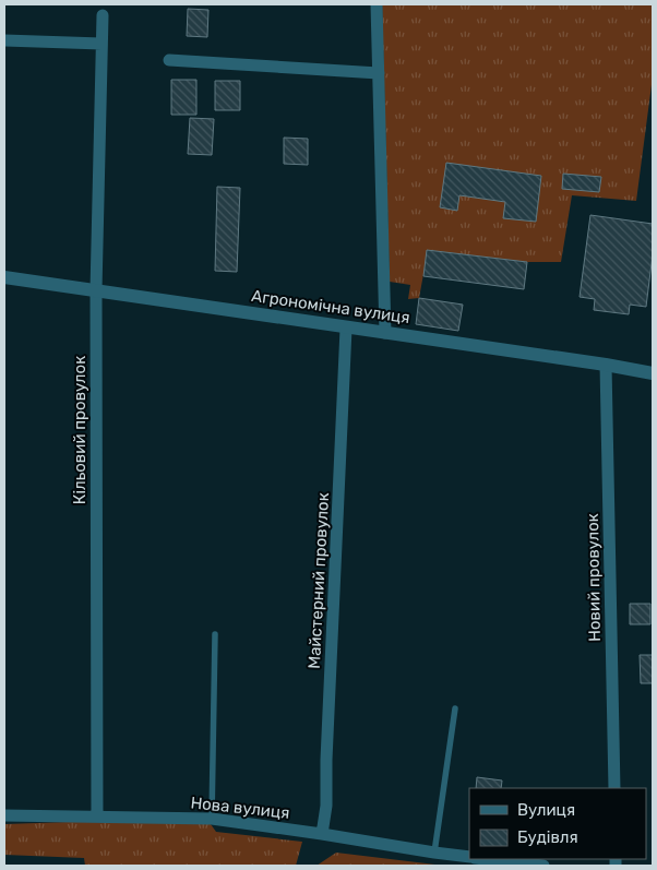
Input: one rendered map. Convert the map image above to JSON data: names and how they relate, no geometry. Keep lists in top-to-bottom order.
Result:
{
  "streets": {
    "street": [
      "Агрономічна вулиця",
      "Кільовий провулок",
      "Новий провулок",
      "Майстерний провулок",
      "Нова вулиця"
    ]
  },
  "crossings": [
    ["Агрономічна вулиця", "Кільовий провулок"],
    ["Агрономічна вулиця", "Новий провулок"],
    ["Агрономічна вулиця", "Майстерний провулок"],
    ["Кільовий провулок", "Нова вулиця"],
    ["Майстерний провулок", "Нова вулиця"]
  ],
  "legend": ["Вулиця", "Будівля"]
}
